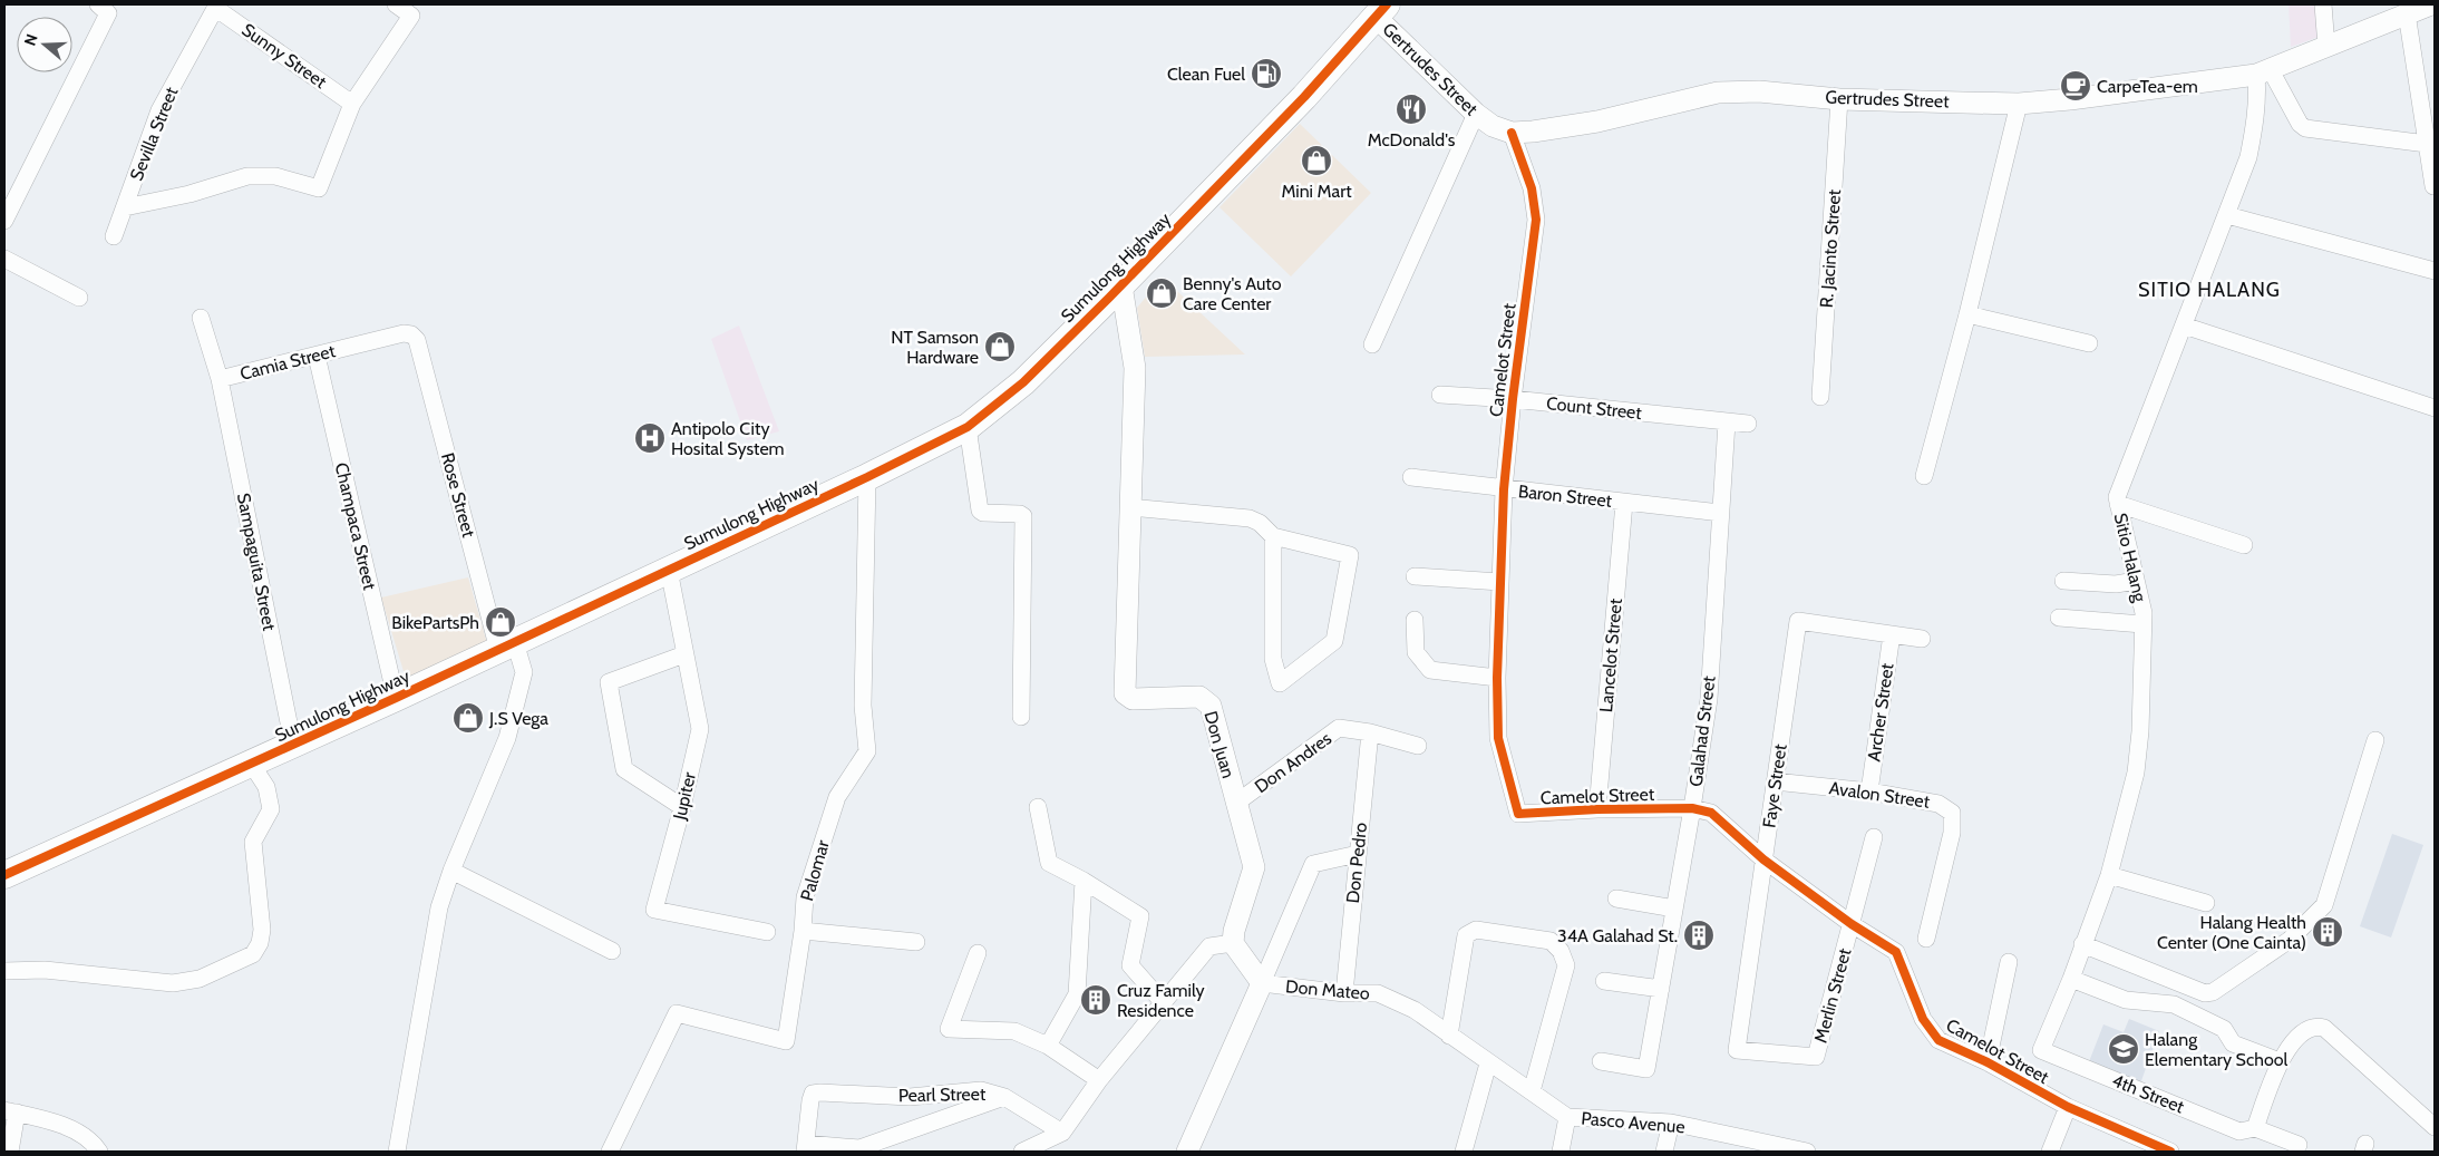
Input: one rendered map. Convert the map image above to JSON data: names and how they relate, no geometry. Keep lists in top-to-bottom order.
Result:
{
  "streets": {
    "main road": ["Sumulong Highway"],
    "street": [
      "Sunny Street",
      "Gertrudes Street",
      "Sevilla Street",
      "R. Jacinto Street",
      "Camelot Street",
      "Camia Street",
      "Count Street",
      "Rose Street",
      "Baron Street",
      "Champaca Street",
      "Sitio Halang",
      "Sampaguita Street",
      "Lancelot Street",
      "Archer Street",
      "Galahad Street",
      "Don Juan",
      "Don Andres",
      "Faye Street",
      "Avalon Street",
      "Jupiter",
      "Don Pedro",
      "Palomar",
      "Don Mateo",
      "Merlin Street",
      "4th Street",
      "Pearl Street",
      "Pasco Avenue"
    ]
  },
  "crossings": [
    ["Sunny Street", "Sevilla Street"],
    ["Gertrudes Street", "R. Jacinto Street"],
    ["Gertrudes Street", "Sumulong Highway"],
    ["Gertrudes Street", "Camelot Street"],
    ["Gertrudes Street", "Sitio Halang"],
    ["Sumulong Highway", "Rose Street"],
    ["Sumulong Highway", "Champaca Street"],
    ["Sumulong Highway", "Sampaguita Street"],
    ["Sumulong Highway", "Don Juan"],
    ["Sumulong Highway", "Jupiter"],
    ["Sumulong Highway", "Palomar"],
    ["Camelot Street", "Count Street"],
    ["Camelot Street", "Baron Street"],
    ["Camelot Street", "Lancelot Street"],
    ["Camelot Street", "Galahad Street"],
    ["Camelot Street", "Faye Street"],
    ["Camelot Street", "Merlin Street"],
    ["Camia Street", "Rose Street"],
    ["Camia Street", "Champaca Street"],
    ["Camia Street", "Sampaguita Street"],
    ["Count Street", "Galahad Street"],
    ["Baron Street", "Lancelot Street"],
    ["Baron Street", "Galahad Street"],
    ["Sitio Halang", "4th Street"],
    ["Archer Street", "Faye Street"],
    ["Archer Street", "Avalon Street"],
    ["Don Juan", "Don Andres"],
    ["Don Andres", "Don Pedro"],
    ["Faye Street", "Avalon Street"],
    ["Faye Street", "Merlin Street"],
    ["Don Pedro", "Don Mateo"],
    ["Don Mateo", "Pasco Avenue"]
  ],
  "districts": ["SITIO HALANG"],
  "places": {
    "fuel station": ["Clean Fuel"],
    "cafe": ["CarpeTea-em"],
    "restaurant": ["McDonald's"],
    "shop": [
      "Mini Mart",
      "Benny's Auto Care Center",
      "NT Samson Hardware",
      "BikePartsPh",
      "J.S Vega"
    ],
    "hospital": ["Antipolo City Hosital System"],
    "building": ["Halang Health Center (One Cainta)", "34A Galahad St.", "Cruz Family Residence"],
    "school or university": ["Halang Elementary School"]
  },
  "north": "left"
}
